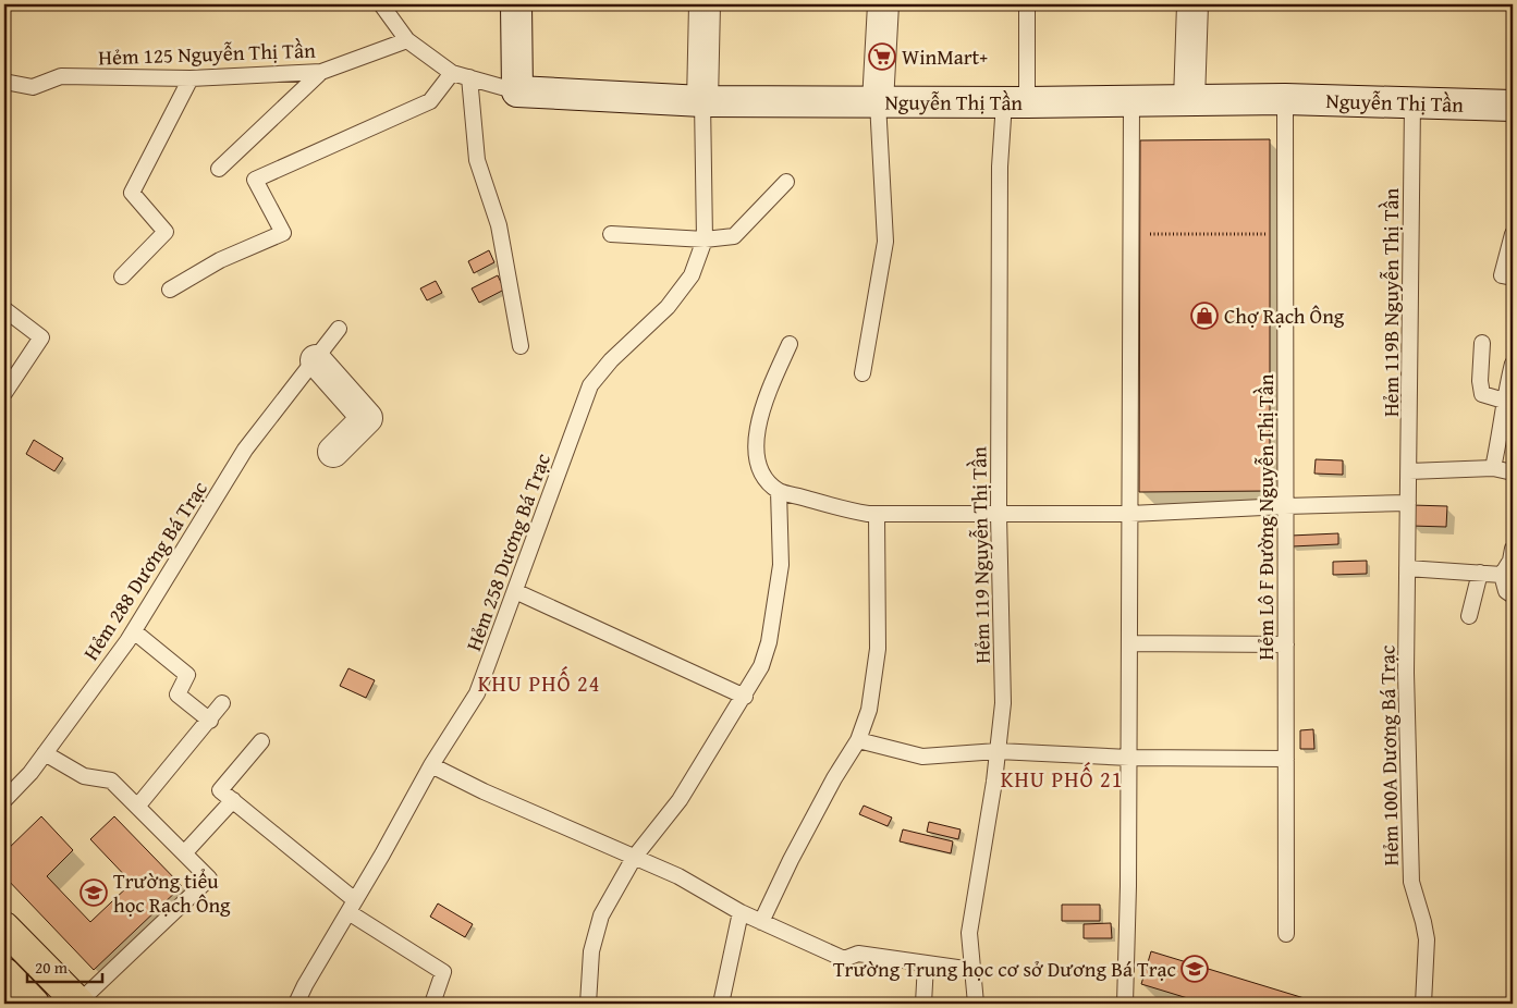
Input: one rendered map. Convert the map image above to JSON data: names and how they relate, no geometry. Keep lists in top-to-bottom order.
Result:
{
  "streets": {
    "main road": ["Nguyễn Thị Tần"],
    "lane": [
      "Hẻm 125 Nguyễn Thị Tần",
      "Hẻm 119B Nguyễn Thị Tần",
      "Hẻm Lô F Đường Nguyễn Thị Tần",
      "Hẻm 258 Dương Bá Trạc",
      "Hẻm 119 Nguyễn Thị Tần",
      "Hẻm 288 Dương Bá Trạc",
      "Hẻm 100A Dương Bá Trạc"
    ]
  },
  "crossings": [
    ["Hẻm 125 Nguyễn Thị Tần", "Nguyễn Thị Tần"],
    ["Nguyễn Thị Tần", "Hẻm 119B Nguyễn Thị Tần"],
    ["Nguyễn Thị Tần", "Hẻm Lô F Đường Nguyễn Thị Tần"],
    ["Nguyễn Thị Tần", "Hẻm 119 Nguyễn Thị Tần"],
    ["Hẻm 119B Nguyễn Thị Tần", "Hẻm 100A Dương Bá Trạc"]
  ],
  "districts": ["KHU PHỐ 24", "KHU PHỐ 21"],
  "places": {
    "supermarket": ["WinMart+"],
    "shop": ["Chợ Rạch Ông"],
    "school or university": ["Trường tiểu học Rạch Ông", "Trường Trung học cơ sở Dương Bá Trạc"]
  },
  "scale_bar": "20 m"
}
